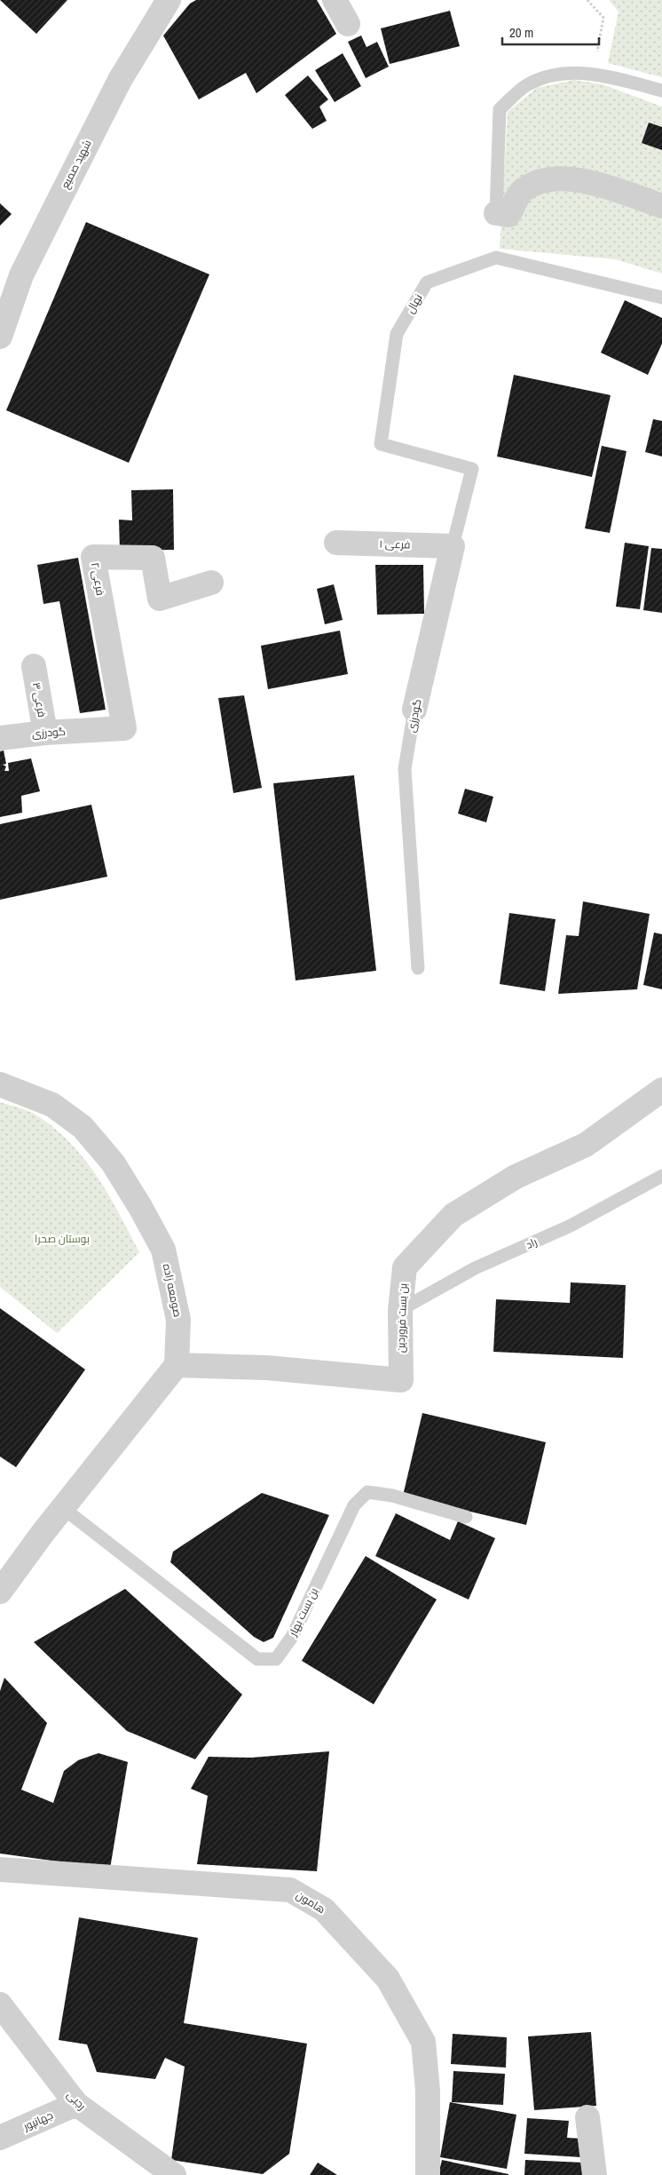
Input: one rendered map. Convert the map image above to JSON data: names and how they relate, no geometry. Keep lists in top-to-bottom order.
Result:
{
  "streets": {
    "street": [
      "شهید صمیع",
      "فرعی ۱",
      "فرعی ۲",
      "فرعی ۳",
      "گودرزی",
      "صومعه زاده",
      "بن بست فروردین",
      "هامون",
      "رجبی",
      "جهانپور"
    ],
    "lane": ["نهال", "راد", "بن بست بهار"]
  },
  "crossings": [
    ["نهال", "گودرزی"],
    ["فرعی ۱", "گودرزی"],
    ["فرعی ۲", "گودرزی"],
    ["فرعی ۳", "گودرزی"],
    ["راد", "بن بست فروردین"],
    ["صومعه زاده", "بن بست فروردین"],
    ["رجبی", "جهانپور"]
  ],
  "parks": ["بوستان صحرا"],
  "scale_bar": "20 m"
}
